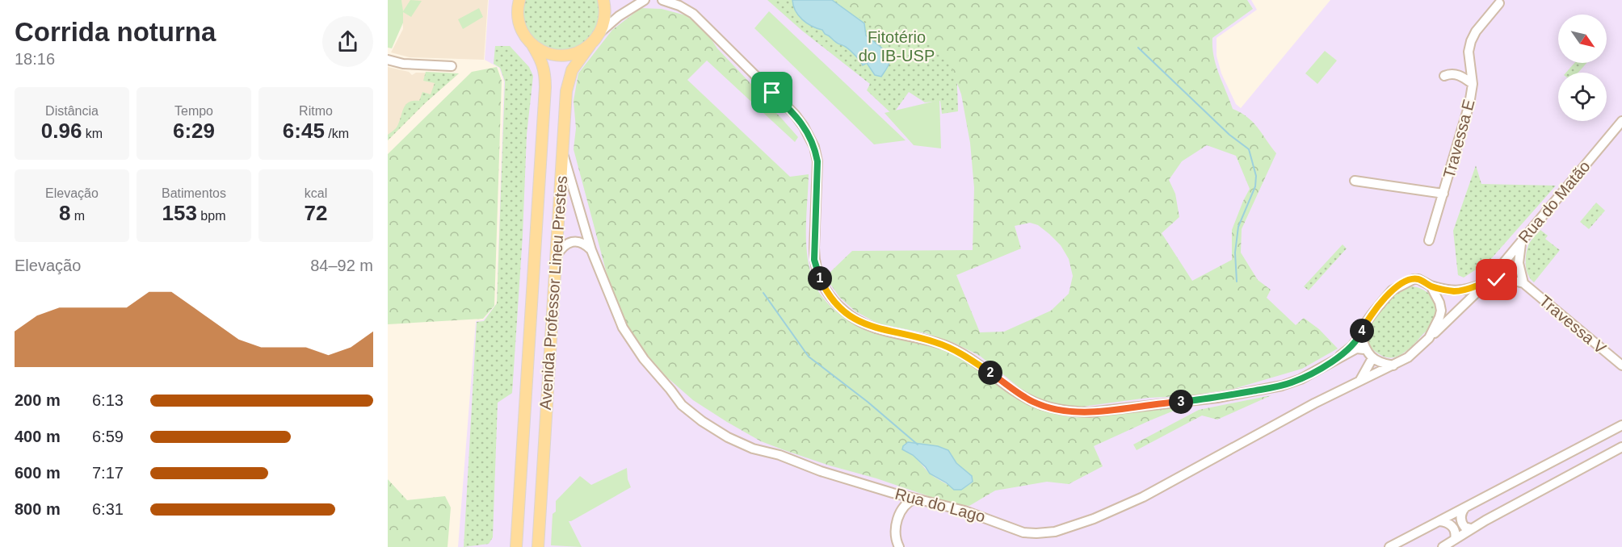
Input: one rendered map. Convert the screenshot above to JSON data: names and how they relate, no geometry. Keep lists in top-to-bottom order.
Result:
{
  "streets": {
    "main road": ["Avenida Professor Lineu Prestes"],
    "street": [
      "Travessa E",
      "Rua do Matão",
      "Travessa V",
      "Rua do Lago"
    ]
  },
  "crossings": [
    ["Rua do Matão", "Rua do Lago"],
    ["Avenida Professor Lineu Prestes", "Rua do Lago"]
  ],
  "parks": ["Fitotério do IB-USP"],
  "north": "bottom right",
  "page": {
    "heading": ["Corrida noturna", "18:16"],
    "stats": [
      ["Distância", "0.96 km"],
      ["Tempo", "6:29"],
      ["Ritmo", "6:45 /km"],
      ["Elevação", "8 m"],
      ["Batimentos", "153 bpm"],
      ["kcal", "72"]
    ],
    "chart": ["Elevação", "84–92 m"],
    "pins": [
      "1",
      "4",
      "2",
      "3"
    ],
    "list": [
      {
        "name": "200 m",
        "note": "6:13"
      },
      {
        "name": "400 m",
        "note": "6:59"
      },
      {
        "name": "600 m",
        "note": "7:17"
      },
      {
        "name": "800 m",
        "note": "6:31"
      }
    ]
  }
}
